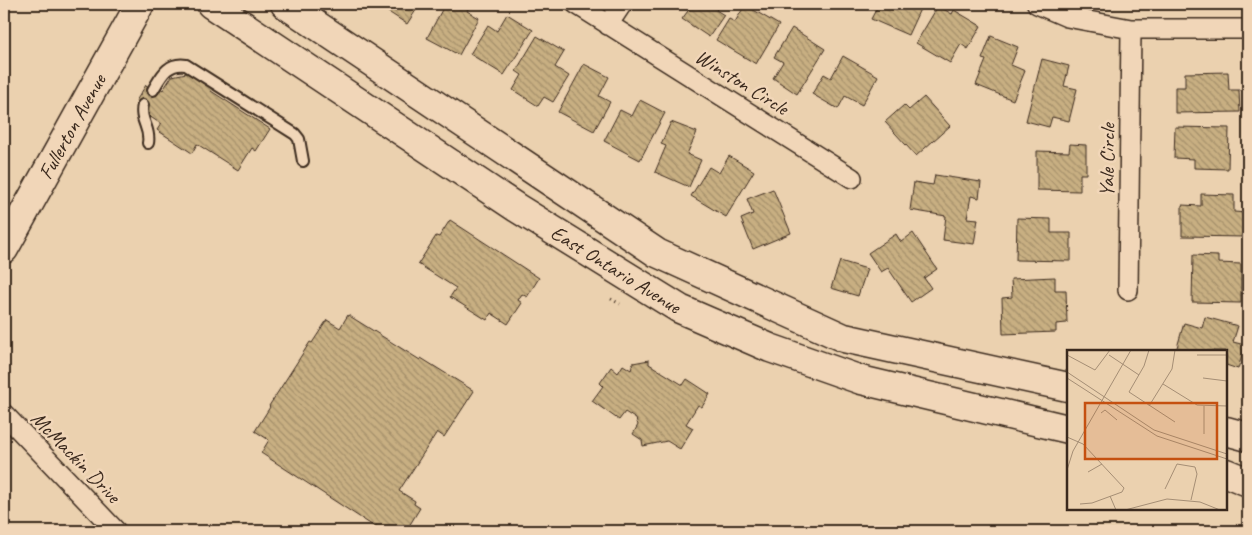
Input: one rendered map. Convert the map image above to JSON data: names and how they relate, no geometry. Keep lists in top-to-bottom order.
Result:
{
  "streets": {
    "main road": ["Fullerton Avenue", "East Ontario Avenue"],
    "street": ["Winston Circle", "Yale Circle", "McMackin Drive"]
  }
}
